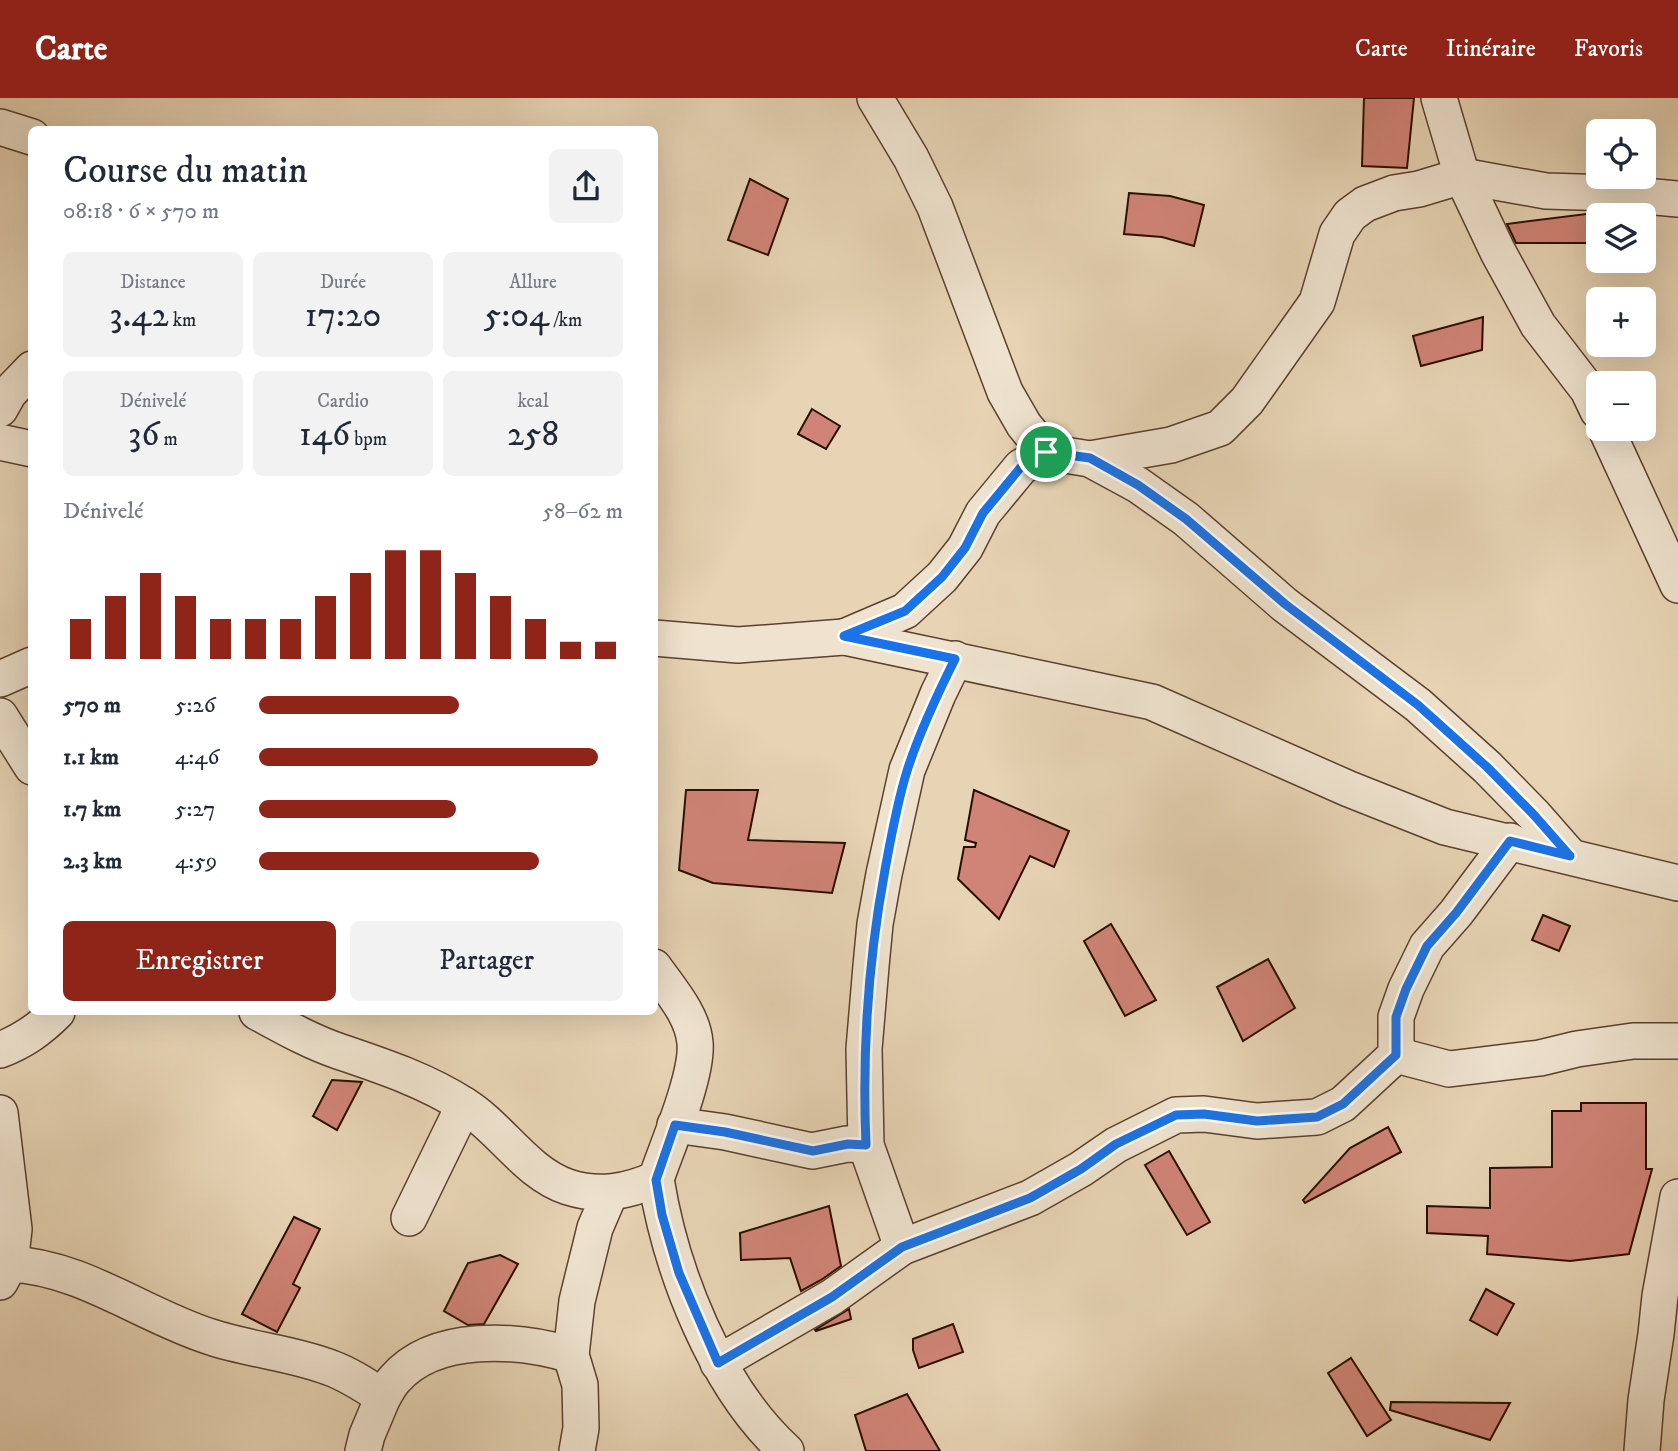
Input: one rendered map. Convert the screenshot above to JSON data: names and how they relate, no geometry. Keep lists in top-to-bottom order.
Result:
{
  "page": {
    "header": "Carte",
    "nav": ["Carte", "Itinéraire", "Favoris"],
    "map_buttons": ["+", "−"],
    "heading": ["Course du matin", "08:18 · 6 × 570 m"],
    "stats": [
      ["Distance", "3.42 km"],
      ["Durée", "17:20"],
      ["Allure", "5:04 /km"],
      ["Dénivelé", "36 m"],
      ["Cardio", "146 bpm"],
      ["kcal", "258"]
    ],
    "chart": ["Dénivelé", "58–62 m"],
    "list": [
      {
        "name": "570 m",
        "note": "5:26"
      },
      {
        "name": "1.1 km",
        "note": "4:46"
      },
      {
        "name": "1.7 km",
        "note": "5:27"
      },
      {
        "name": "2.3 km",
        "note": "4:59"
      }
    ],
    "buttons": ["Enregistrer", "Partager"]
  }
}
